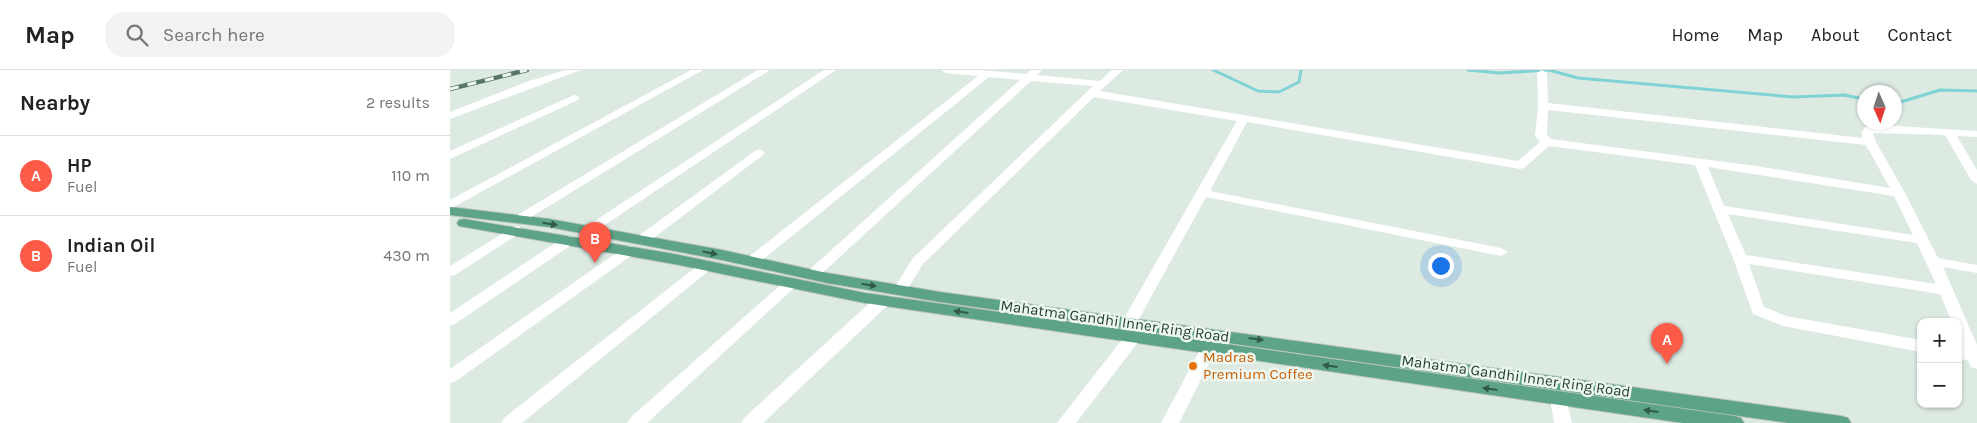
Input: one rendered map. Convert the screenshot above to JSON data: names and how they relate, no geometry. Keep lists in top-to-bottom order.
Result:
{
  "streets": {
    "main road": ["Mahatma Gandhi Inner Ring Road"]
  },
  "places": ["Madras Premium Coffee"],
  "north": "bottom",
  "page": {
    "header": "Map",
    "search": "Search here",
    "nav": [
      "Home",
      "Map",
      "About",
      "Contact"
    ],
    "heading": ["Nearby", "2 results"],
    "list": [
      {
        "mark": "A",
        "name": "HP",
        "note": "Fuel",
        "value": "110 m"
      },
      {
        "mark": "B",
        "name": "Indian Oil",
        "note": "Fuel",
        "value": "430 m"
      }
    ],
    "pins": ["B", "A"],
    "map_buttons": ["+", "−"]
  }
}
